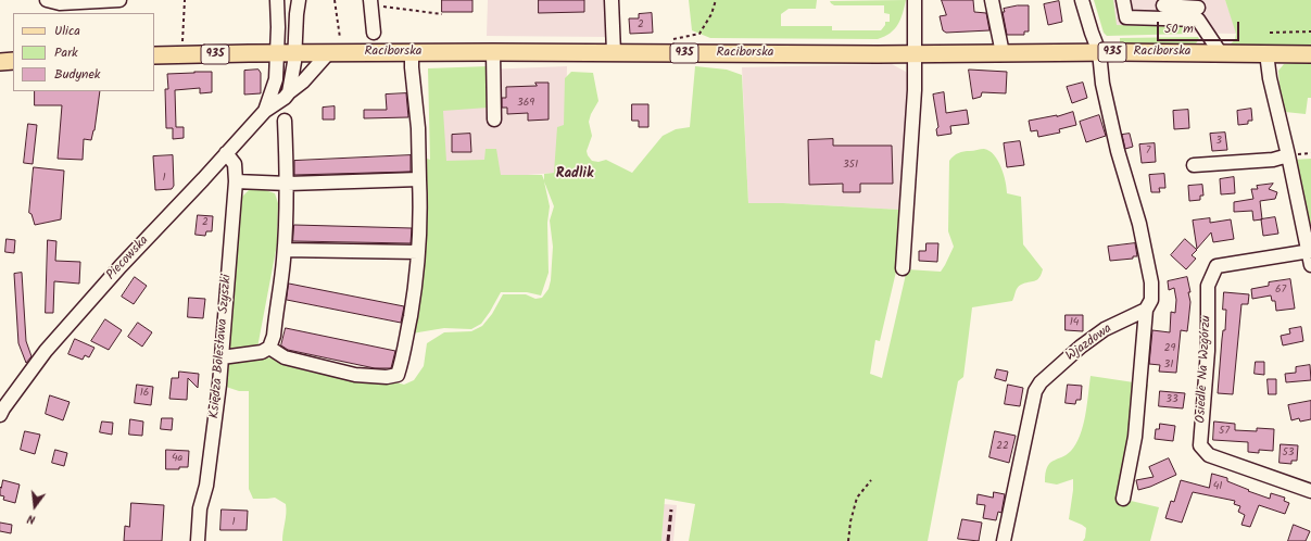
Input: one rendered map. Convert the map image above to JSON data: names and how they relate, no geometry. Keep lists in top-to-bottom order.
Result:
{
  "streets": {
    "main road": ["Raciborska", "935"],
    "street": [
      "Piecowska",
      "Wjazdowa",
      "Księdza Bolesława Szyszki",
      "Osiedle Na Wzgórzu"
    ]
  },
  "crossings": [
    ["Raciborska", "Piecowska"],
    ["Piecowska", "Księdza Bolesława Szyszki"]
  ],
  "districts": ["Radlik"],
  "house_numbers": [
    "2",
    "369",
    "3",
    "7",
    "351",
    "1",
    "2",
    "67",
    "14",
    "29",
    "31",
    "16",
    "33",
    "57",
    "22",
    "53",
    "4a",
    "41",
    "1"
  ],
  "legend": ["Ulica", "Park", "Budynek"],
  "scale_bar": "50 m",
  "north": "bottom"
}
